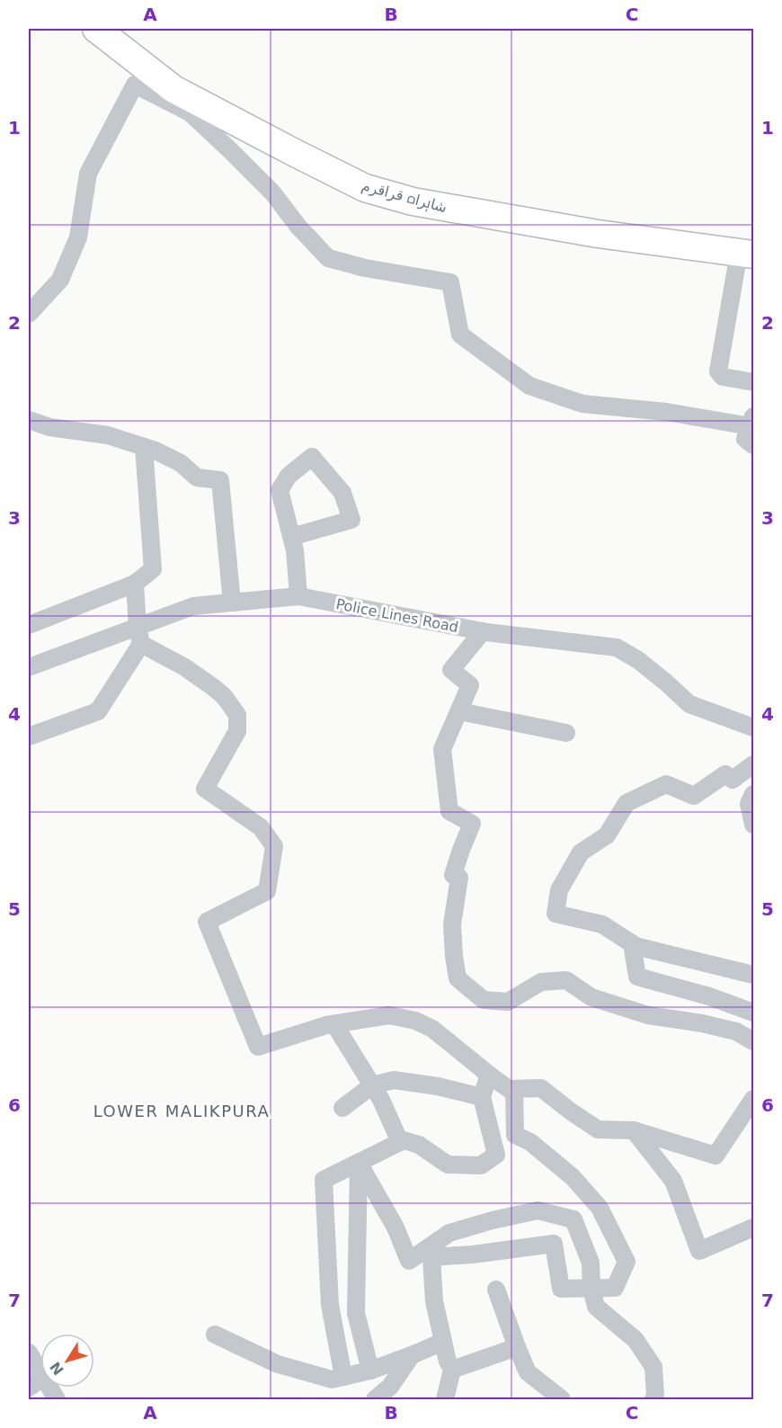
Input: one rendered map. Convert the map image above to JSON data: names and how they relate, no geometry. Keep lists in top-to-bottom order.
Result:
{
  "streets": {
    "highway": ["شاہراہ قراقرم"],
    "street": ["Police Lines Road"]
  },
  "districts": ["LOWER MALIKPURA"],
  "north": "bottom left",
  "grid": {
    "columns": ["A", "B", "C"],
    "rows": [
      "1",
      "2",
      "3",
      "4",
      "5",
      "6",
      "7"
    ]
  }
}
